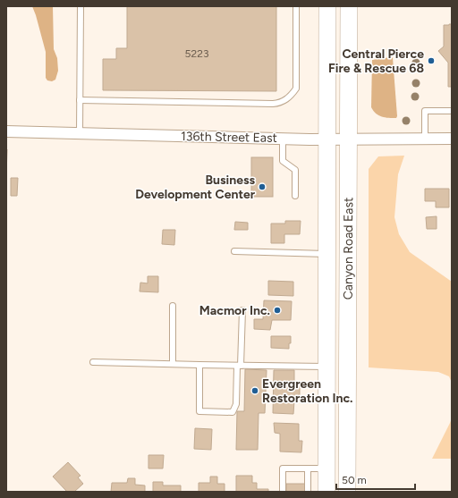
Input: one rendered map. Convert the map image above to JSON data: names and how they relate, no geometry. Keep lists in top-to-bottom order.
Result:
{
  "streets": {
    "main road": ["Canyon Road East"],
    "street": ["136th Street East"]
  },
  "crossings": [
    ["136th Street East", "Canyon Road East"]
  ],
  "places": [
    "Central Pierce Fire & Rescue 68",
    "Business Development Center",
    "Macmor Inc.",
    "Evergreen Restoration Inc."
  ],
  "house_numbers": ["5223"],
  "scale_bar": "50 m"
}
